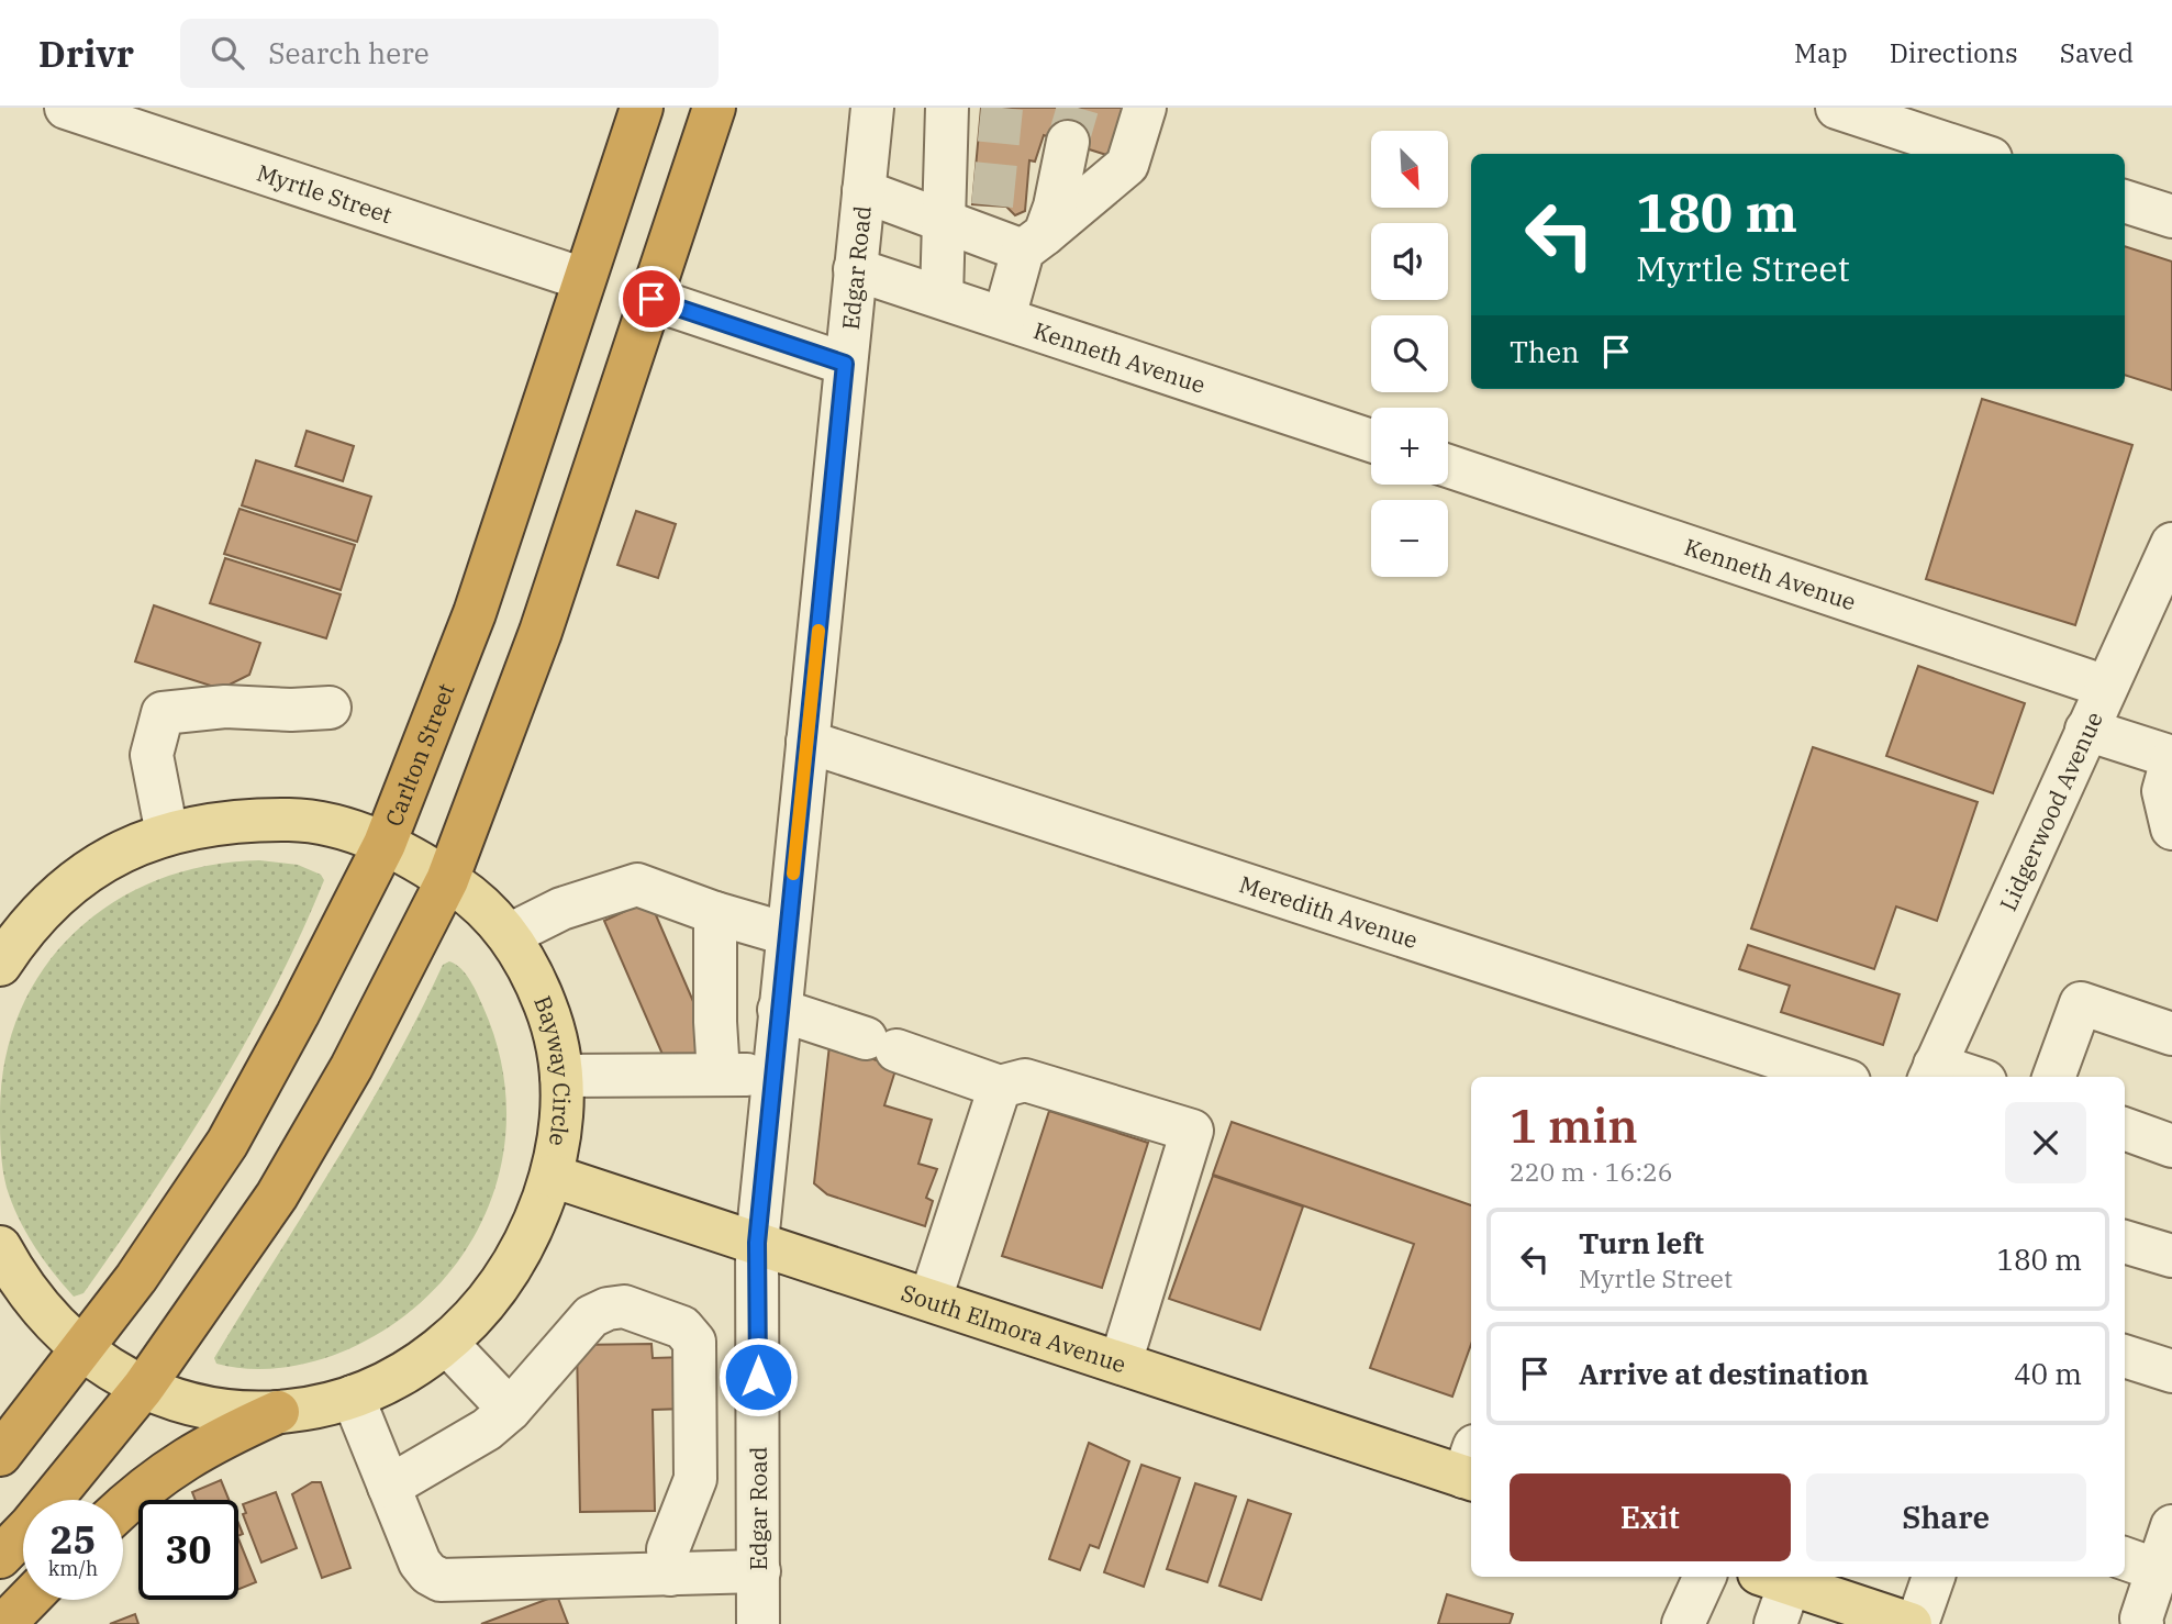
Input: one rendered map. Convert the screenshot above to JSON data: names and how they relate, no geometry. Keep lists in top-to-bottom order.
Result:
{
  "streets": {
    "highway": ["Carlton Street"],
    "main road": ["Bayway Circle", "South Elmora Avenue"],
    "street": [
      "Myrtle Street",
      "Edgar Road",
      "Kenneth Avenue",
      "Lidgerwood Avenue",
      "Meredith Avenue"
    ]
  },
  "crossings": [
    ["Myrtle Street", "Carlton Street"],
    ["Edgar Road", "Kenneth Avenue"],
    ["Edgar Road", "Meredith Avenue"],
    ["Edgar Road", "South Elmora Avenue"],
    ["Kenneth Avenue", "Lidgerwood Avenue"],
    ["Carlton Street", "Bayway Circle"],
    ["Bayway Circle", "South Elmora Avenue"]
  ],
  "north": "bottom right",
  "page": {
    "header": "Drivr",
    "search": "Search here",
    "nav": ["Map", "Directions", "Saved"],
    "map_buttons": ["+", "−"],
    "turn": ["180 m", "Myrtle Street"],
    "then": "Then",
    "heading": ["1 min", "220 m · 16:26"],
    "list": [
      {
        "name": "Turn left",
        "note": "Myrtle Street",
        "value": "180 m"
      },
      {
        "name": "Arrive at destination",
        "value": "40 m"
      }
    ],
    "buttons": ["Exit", "Share"],
    "speed": "25 km/h",
    "limit": "30"
  }
}
